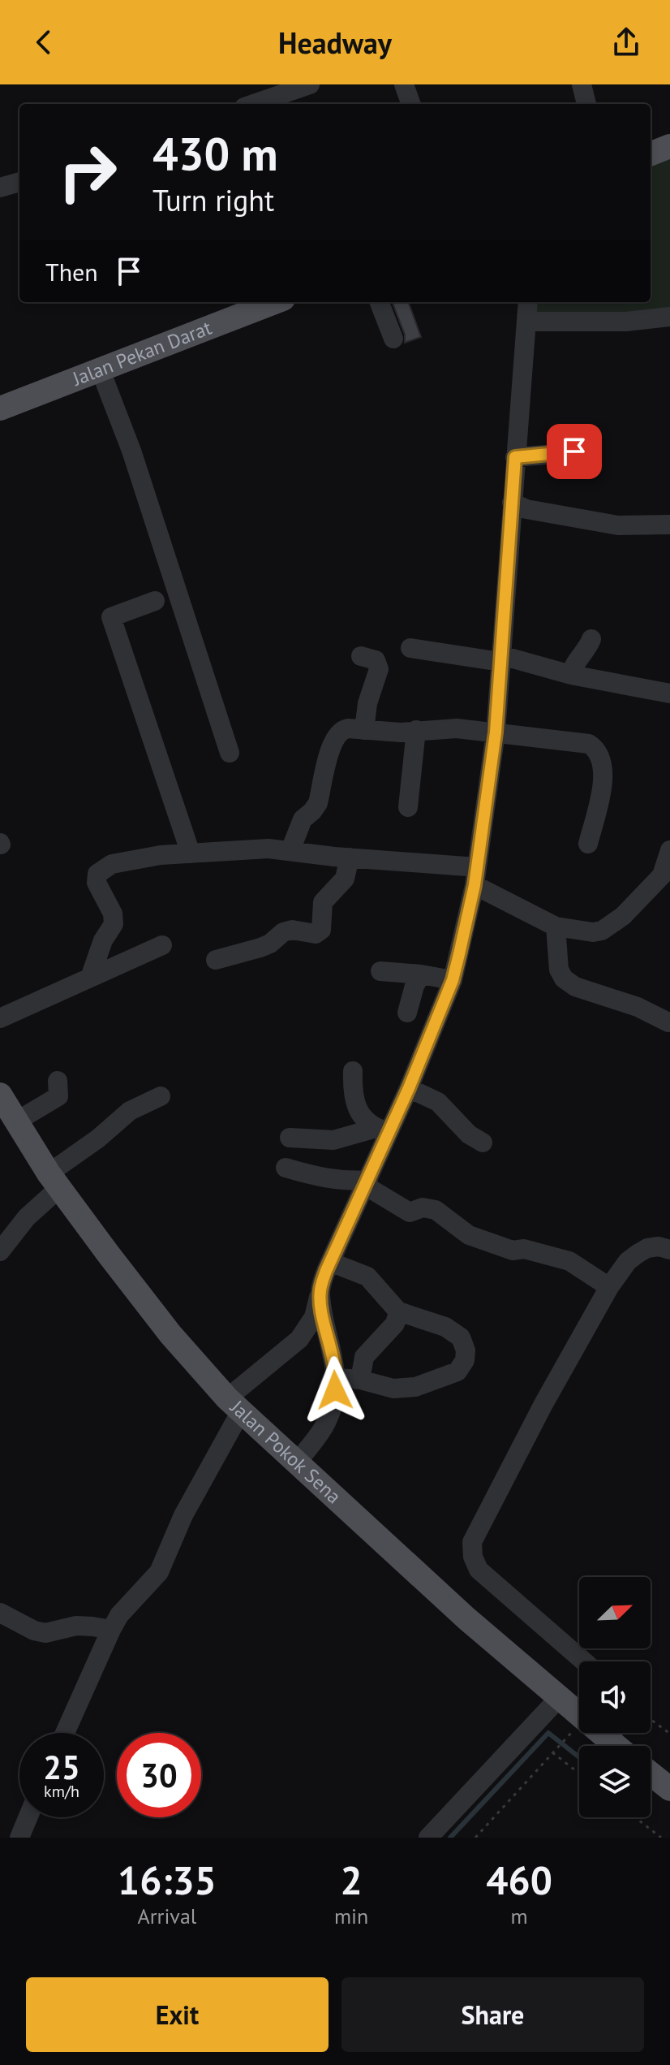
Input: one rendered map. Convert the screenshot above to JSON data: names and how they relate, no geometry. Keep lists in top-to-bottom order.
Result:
{
  "streets": {
    "main road": ["Jalan Pekan Darat", "Jalan Pokok Sena"]
  },
  "north": "top right",
  "page": {
    "header": "Headway",
    "turn": ["430 m", "Turn right"],
    "then": "Then",
    "speed": "25 km/h",
    "limit": "30",
    "eta": [
      "16:35",
      "Arrival",
      "2",
      "min",
      "460",
      "m"
    ],
    "buttons": ["Exit", "Share"]
  }
}
